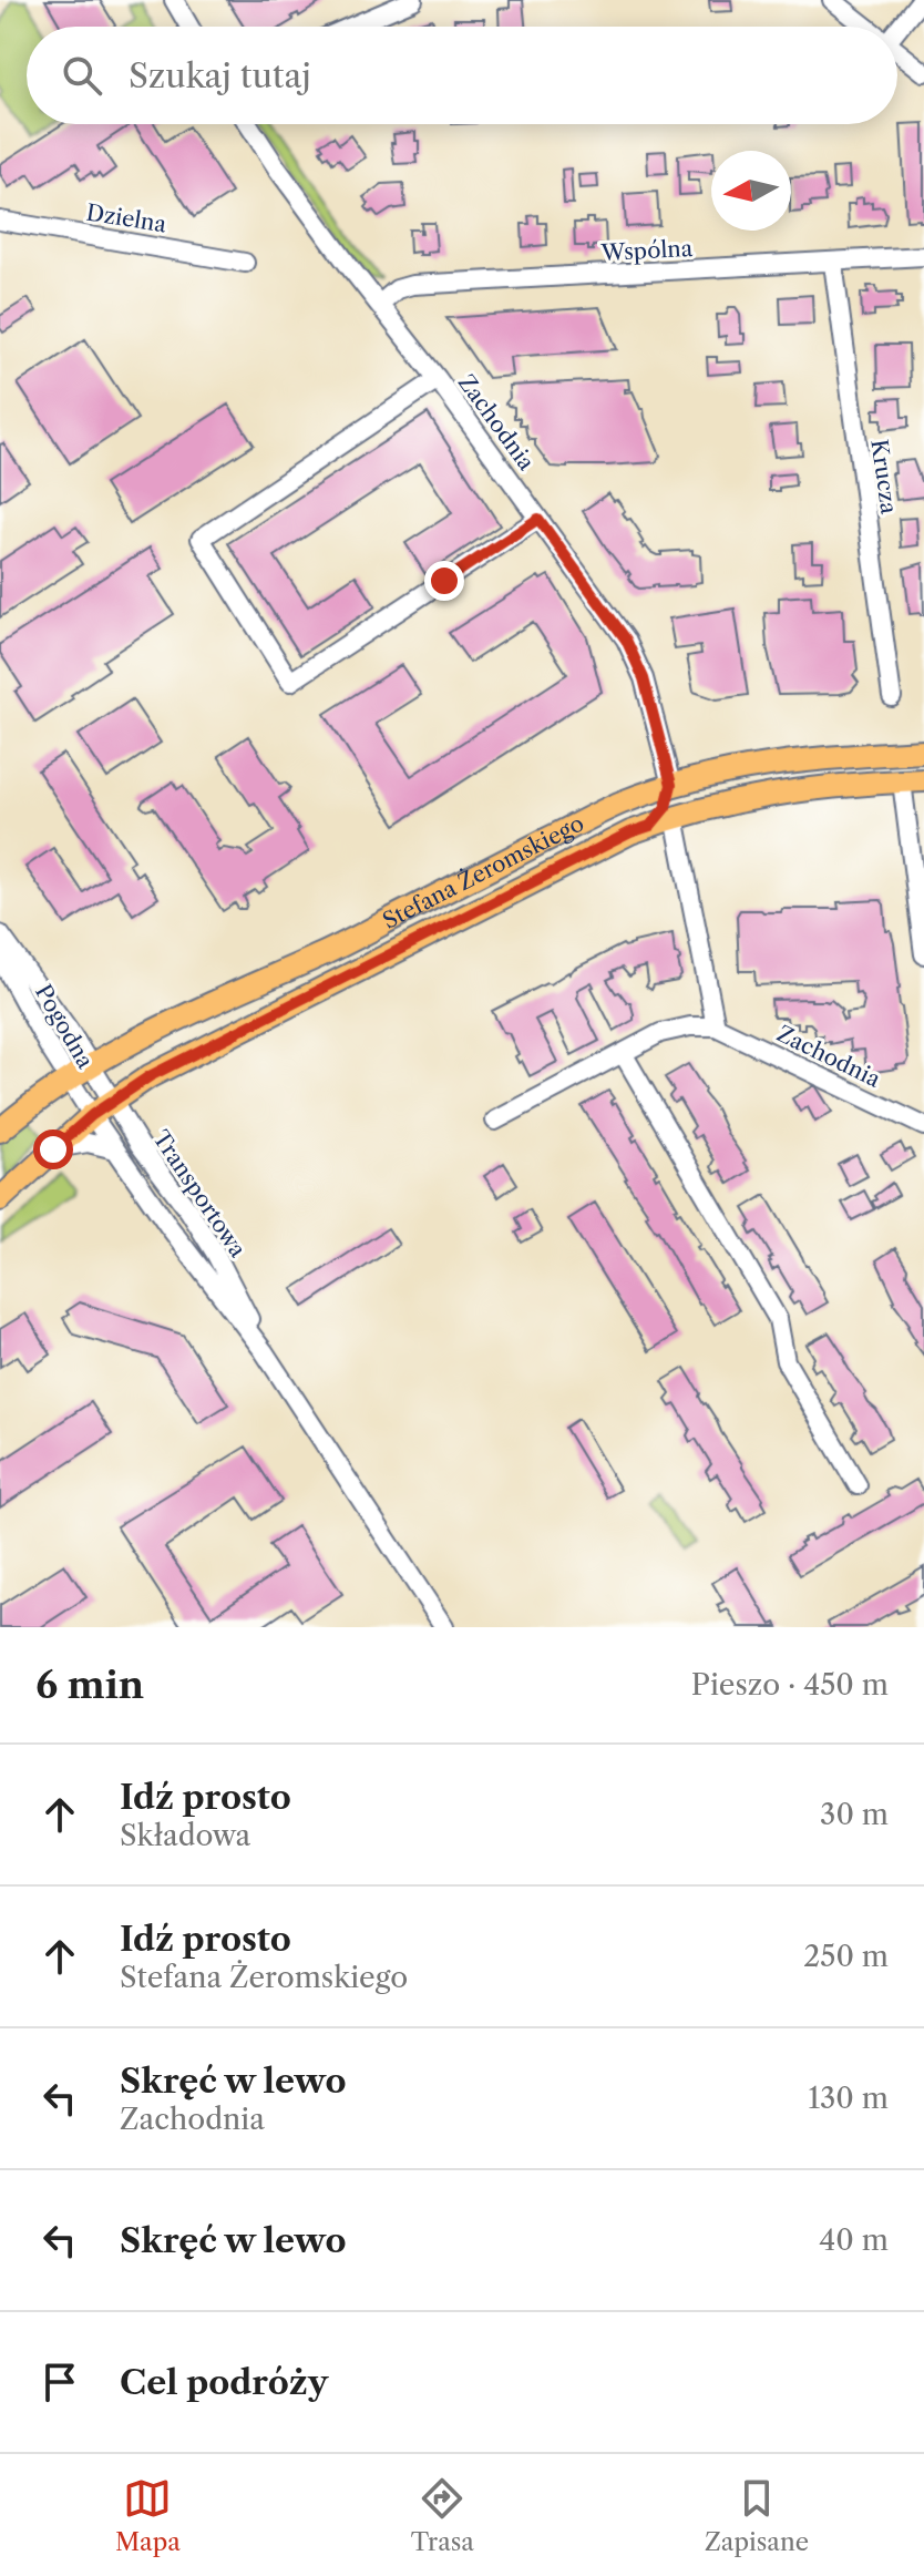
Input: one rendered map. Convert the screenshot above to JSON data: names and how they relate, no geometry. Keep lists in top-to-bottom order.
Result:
{
  "streets": {
    "main road": ["Stefana Żeromskiego"],
    "street": [
      "Dzielna",
      "Wspólna",
      "Zachodnia",
      "Krucza",
      "Pogodna",
      "Transportowa"
    ]
  },
  "crossings": [
    ["Wspólna", "Zachodnia"],
    ["Wspólna", "Krucza"],
    ["Zachodnia", "Stefana Żeromskiego"],
    ["Stefana Żeromskiego", "Pogodna"],
    ["Stefana Żeromskiego", "Transportowa"],
    ["Pogodna", "Transportowa"]
  ],
  "north": "left",
  "page": {
    "search": "Szukaj tutaj",
    "heading": ["6 min", "Pieszo · 450 m"],
    "list": [
      ["Idź prosto", "Składowa", "30 m"],
      ["Idź prosto", "Stefana Żeromskiego", "250 m"],
      ["Skręć w lewo", "Zachodnia", "130 m"],
      ["Skręć w lewo", "40 m"],
      "Cel podróży"
    ],
    "nav": ["Mapa", "Trasa", "Zapisane"]
  }
}
